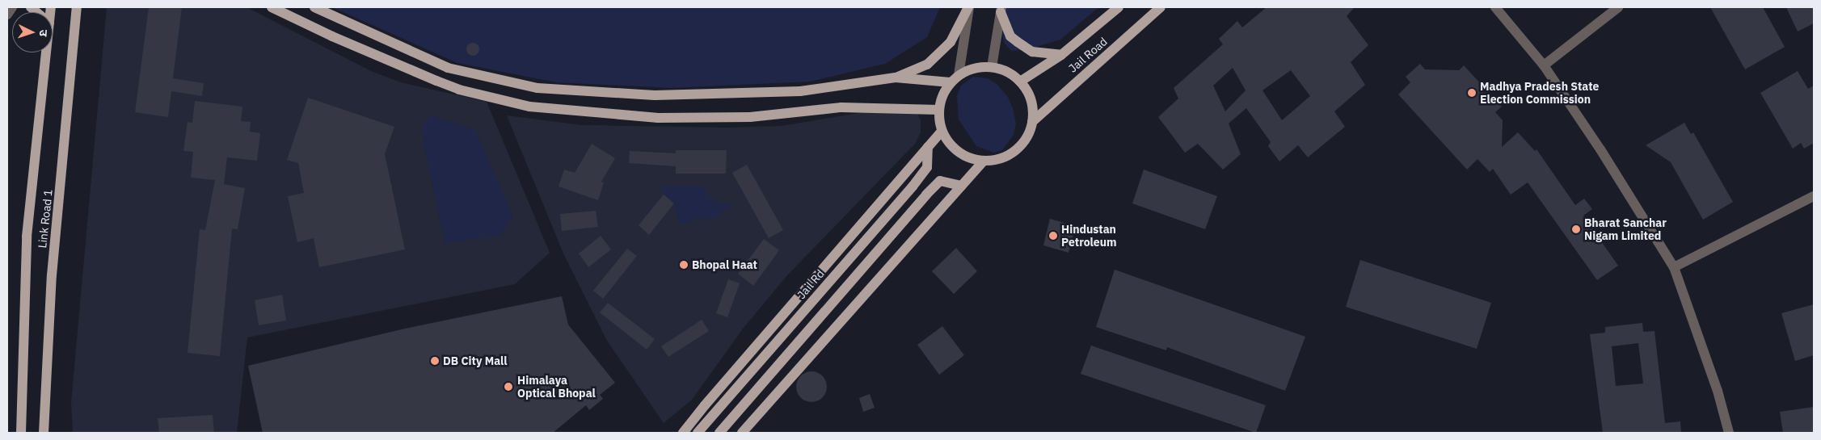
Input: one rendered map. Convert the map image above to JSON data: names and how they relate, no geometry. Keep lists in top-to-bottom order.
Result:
{
  "streets": {
    "main road": ["Jail Road", "Link Road 1", "Jail Rd"]
  },
  "places": [
    "Madhya Pradesh State Election Commission",
    "Bharat Sanchar Nigam Limited",
    "Hindustan Petroleum",
    "Bhopal Haat",
    "DB City Mall",
    "Himalaya Optical Bhopal"
  ],
  "north": "right"
}
